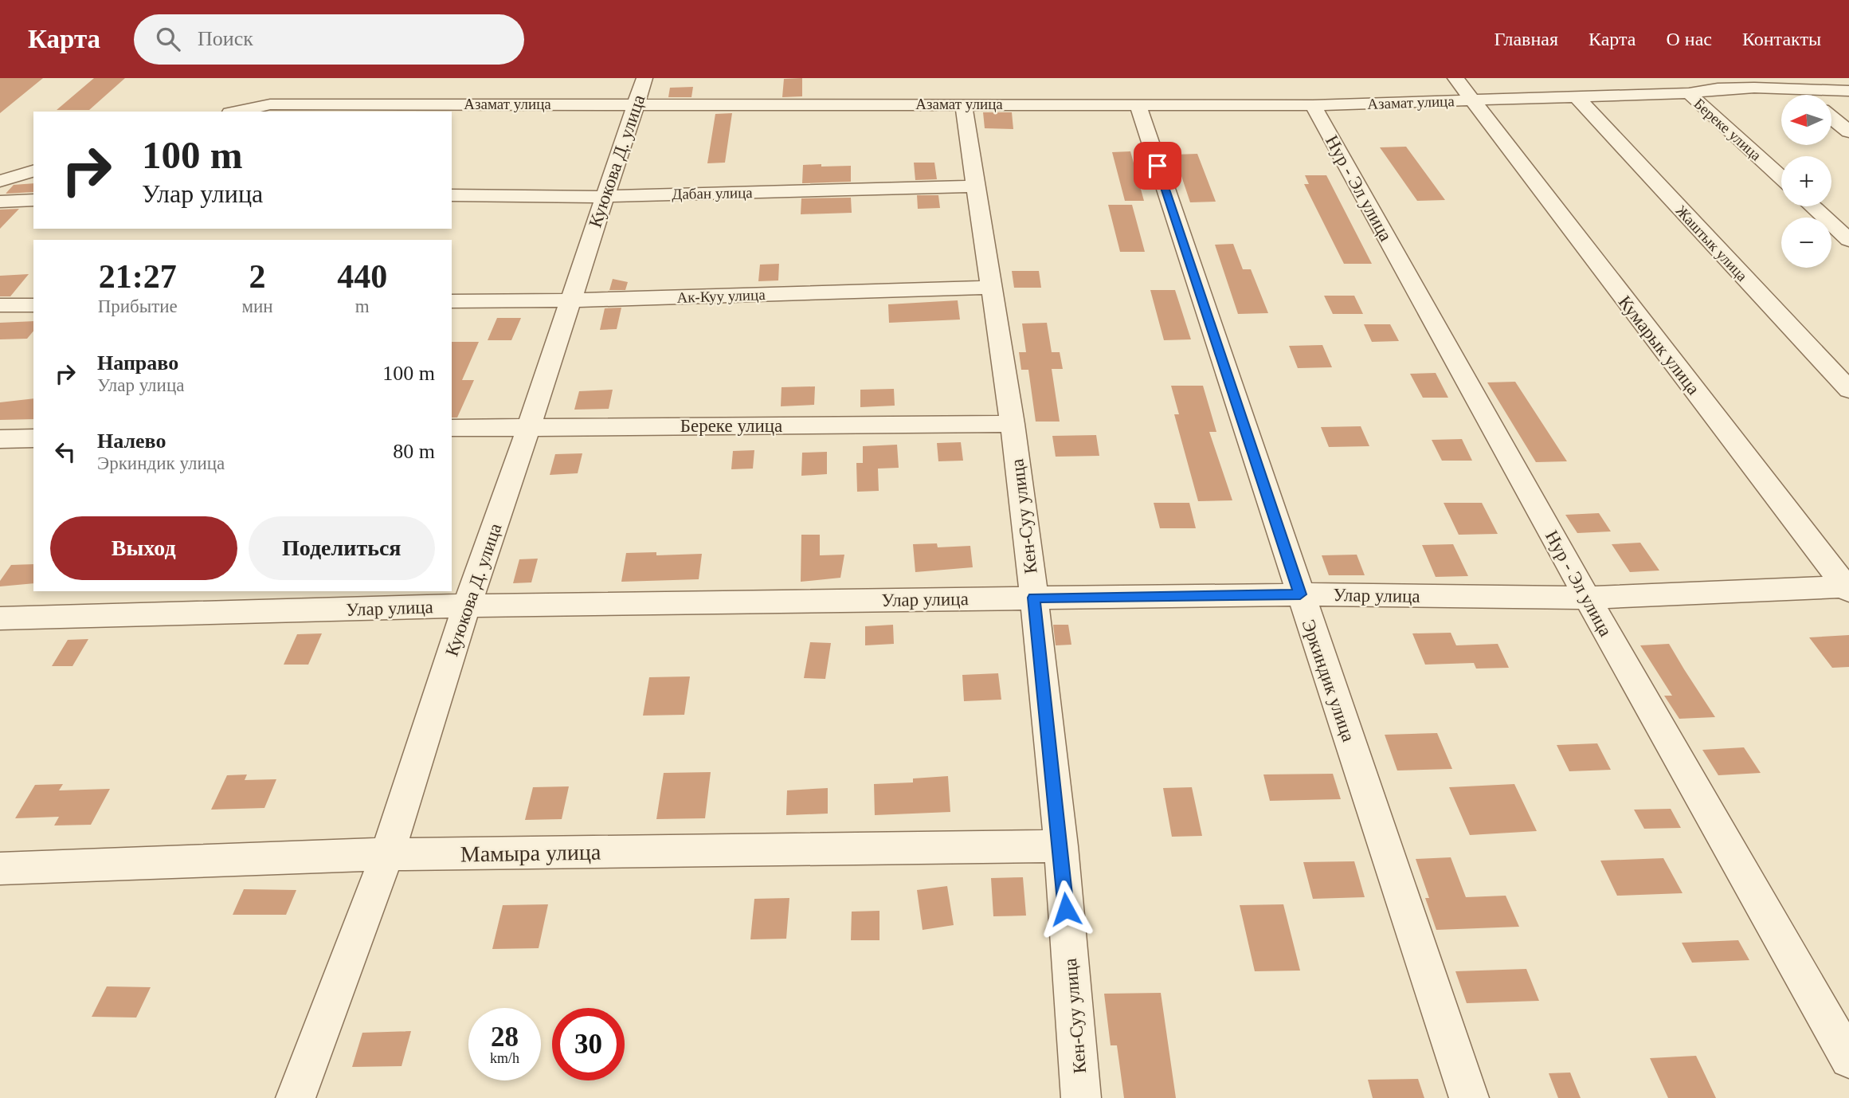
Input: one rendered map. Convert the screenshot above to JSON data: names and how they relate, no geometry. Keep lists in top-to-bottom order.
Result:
{
  "streets": {
    "street": [
      "Азамат улица",
      "Береке улица",
      "Куюкова Д. улица",
      "Нур - Эл улица",
      "Дабан улица",
      "Жаштык улица",
      "Ак-Куу улица",
      "Кумарык улица",
      "Кен-Суу улица",
      "Улар улица",
      "Эркиндик улица",
      "Мамыра улица"
    ]
  },
  "crossings": [
    ["Азамат улица", "Береке улица"],
    ["Азамат улица", "Куюкова Д. улица"],
    ["Азамат улица", "Нур - Эл улица"],
    ["Азамат улица", "Жаштык улица"],
    ["Азамат улица", "Кумарык улица"],
    ["Азамат улица", "Кен-Суу улица"],
    ["Азамат улица", "Эркиндик улица"],
    ["Береке улица", "Куюкова Д. улица"],
    ["Береке улица", "Кен-Суу улица"],
    ["Куюкова Д. улица", "Дабан улица"],
    ["Куюкова Д. улица", "Ак-Куу улица"],
    ["Куюкова Д. улица", "Улар улица"],
    ["Куюкова Д. улица", "Мамыра улица"],
    ["Нур - Эл улица", "Улар улица"],
    ["Дабан улица", "Кен-Суу улица"],
    ["Ак-Куу улица", "Кен-Суу улица"],
    ["Кумарык улица", "Улар улица"],
    ["Кен-Суу улица", "Улар улица"],
    ["Кен-Суу улица", "Мамыра улица"],
    ["Улар улица", "Эркиндик улица"]
  ],
  "north": "left",
  "page": {
    "header": "Карта",
    "search": "Поиск",
    "nav": [
      "Главная",
      "Карта",
      "О нас",
      "Контакты"
    ],
    "map_buttons": ["+", "−"],
    "turn": ["100 m", "Улар улица"],
    "eta": [
      "21:27",
      "Прибытие",
      "2",
      "мин",
      "440",
      "m"
    ],
    "list": [
      {
        "name": "Направо",
        "note": "Улар улица",
        "value": "100 m"
      },
      {
        "name": "Налево",
        "note": "Эркиндик улица",
        "value": "80 m"
      }
    ],
    "buttons": ["Выход", "Поделиться"],
    "speed": "28 km/h",
    "limit": "30"
  }
}
